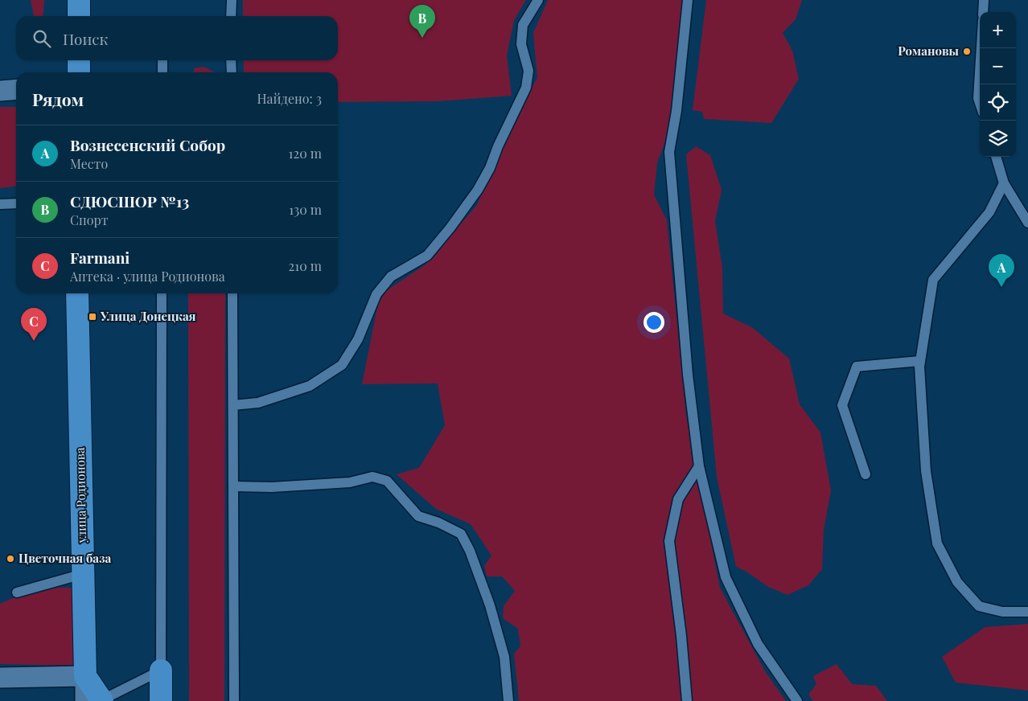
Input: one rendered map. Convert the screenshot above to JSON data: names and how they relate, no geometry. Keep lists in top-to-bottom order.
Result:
{
  "streets": {
    "main road": ["улица Родионова"]
  },
  "places": {
    "other": ["Романовы", "Цветочная база"],
    "transit": ["Улица Донецкая"]
  },
  "page": {
    "pins": ["B", "A", "C"],
    "map_buttons": ["+", "−"],
    "search": "Поиск",
    "heading": ["Рядом", "Найдено: 3"],
    "list": [
      {
        "mark": "A",
        "name": "Вознесенский Собор",
        "note": "Место",
        "value": "120 m"
      },
      {
        "mark": "B",
        "name": "СДЮСШОР №13",
        "note": "Спорт",
        "value": "130 m"
      },
      {
        "mark": "C",
        "name": "Farmani",
        "note": "Аптека · улица Родионова",
        "value": "210 m"
      }
    ]
  }
}
